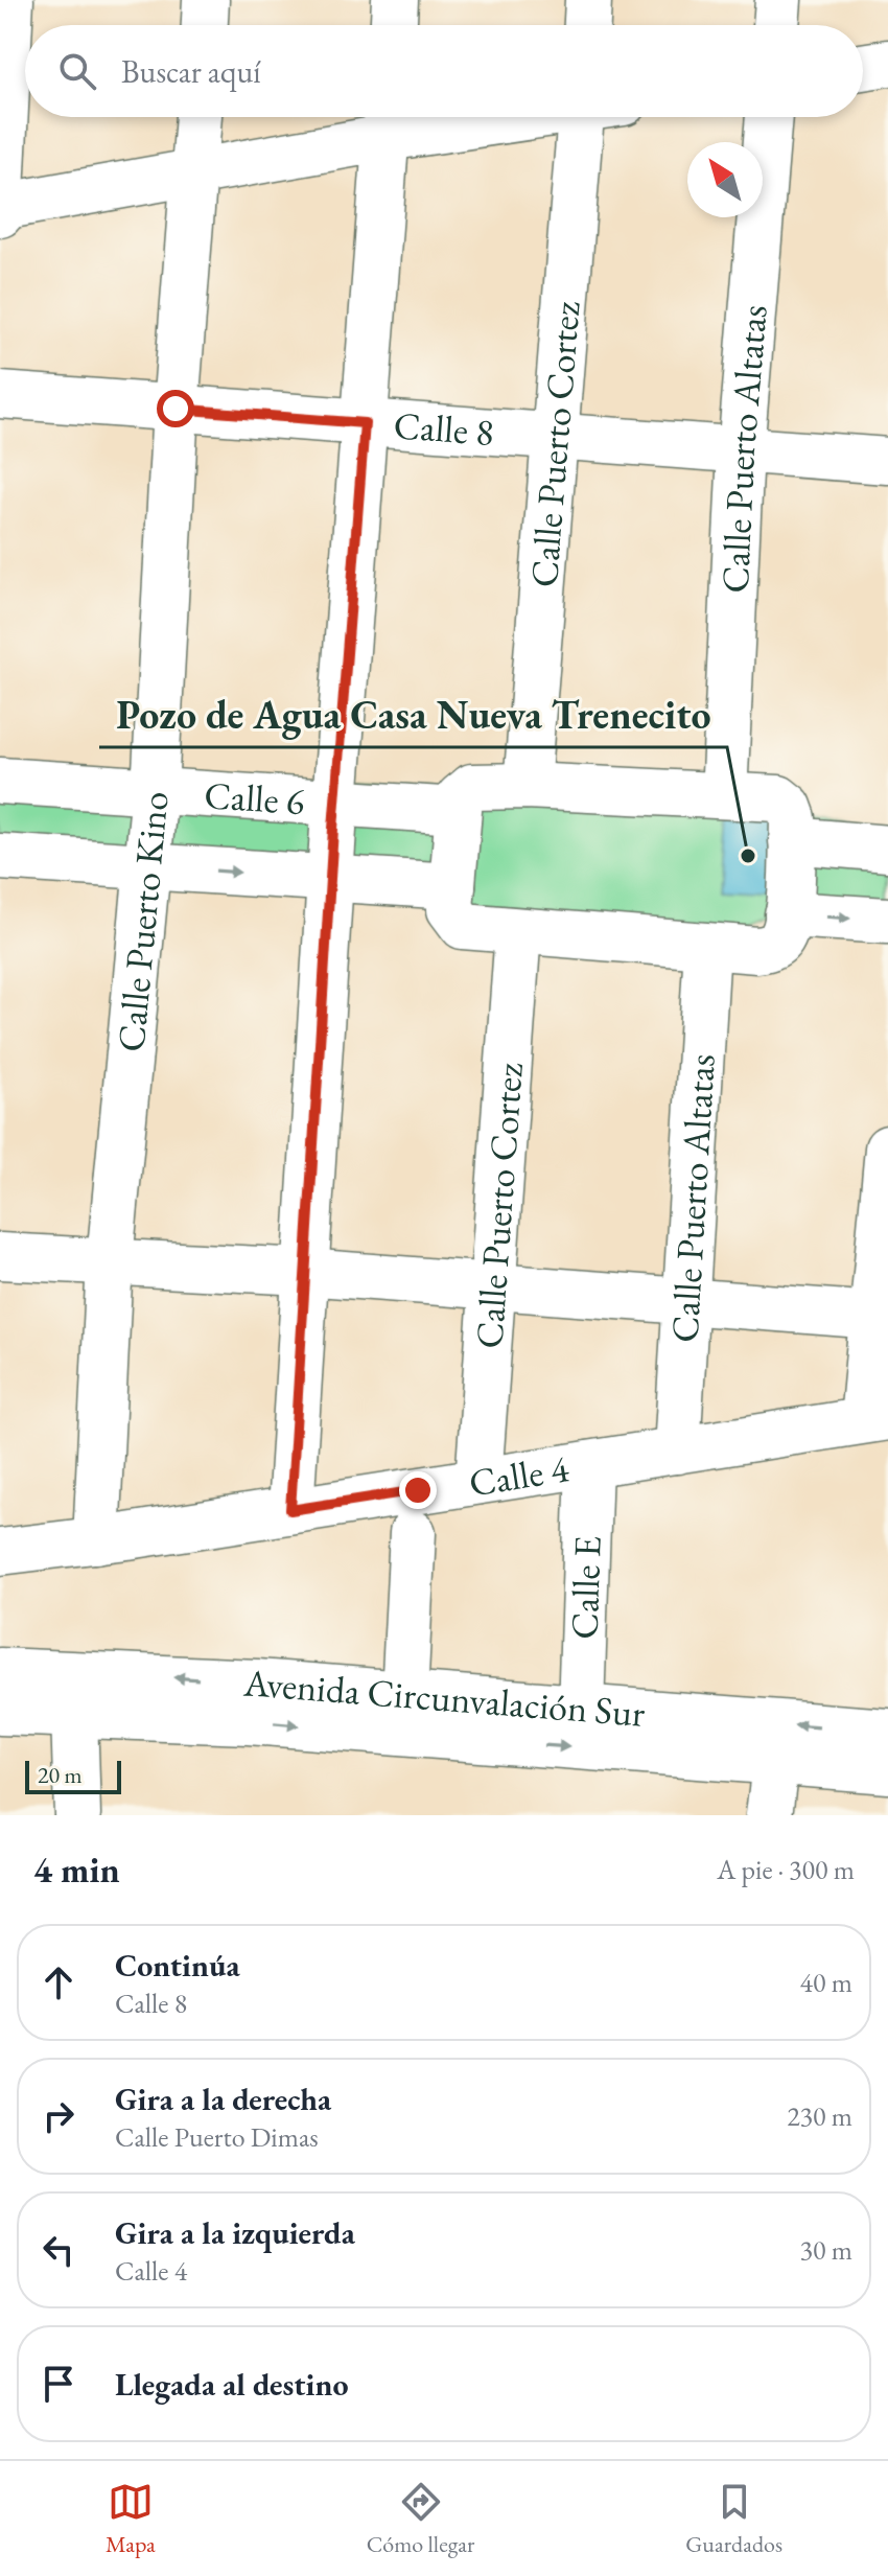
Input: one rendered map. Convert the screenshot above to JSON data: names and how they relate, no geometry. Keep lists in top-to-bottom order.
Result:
{
  "streets": {
    "street": [
      "Calle 8",
      "Calle Puerto Cortez",
      "Calle Puerto Altatas",
      "Calle 6",
      "Calle Puerto Kino",
      "Calle 4",
      "Calle E",
      "Avenida Circunvalación Sur"
    ]
  },
  "crossings": [
    ["Calle 8", "Calle Puerto Cortez"],
    ["Calle 8", "Calle Puerto Altatas"],
    ["Calle 8", "Calle Puerto Kino"],
    ["Calle Puerto Cortez", "Calle 6"],
    ["Calle Puerto Cortez", "Calle 4"],
    ["Calle Puerto Altatas", "Calle 6"],
    ["Calle Puerto Altatas", "Calle 4"],
    ["Calle 6", "Calle Puerto Kino"],
    ["Calle Puerto Kino", "Calle 4"],
    ["Calle 4", "Calle E"],
    ["Calle E", "Avenida Circunvalación Sur"]
  ],
  "places": ["Pozo de Agua Casa Nueva Trenecito"],
  "scale_bar": "20 m",
  "north": "top left",
  "page": {
    "search": "Buscar aquí",
    "scale": "20 m",
    "heading": ["4 min", "A pie · 300 m"],
    "list": [
      ["Continúa", "Calle 8", "40 m"],
      ["Gira a la derecha", "Calle Puerto Dimas", "230 m"],
      ["Gira a la izquierda", "Calle 4", "30 m"],
      "Llegada al destino"
    ],
    "nav": ["Mapa", "Cómo llegar", "Guardados"]
  }
}
